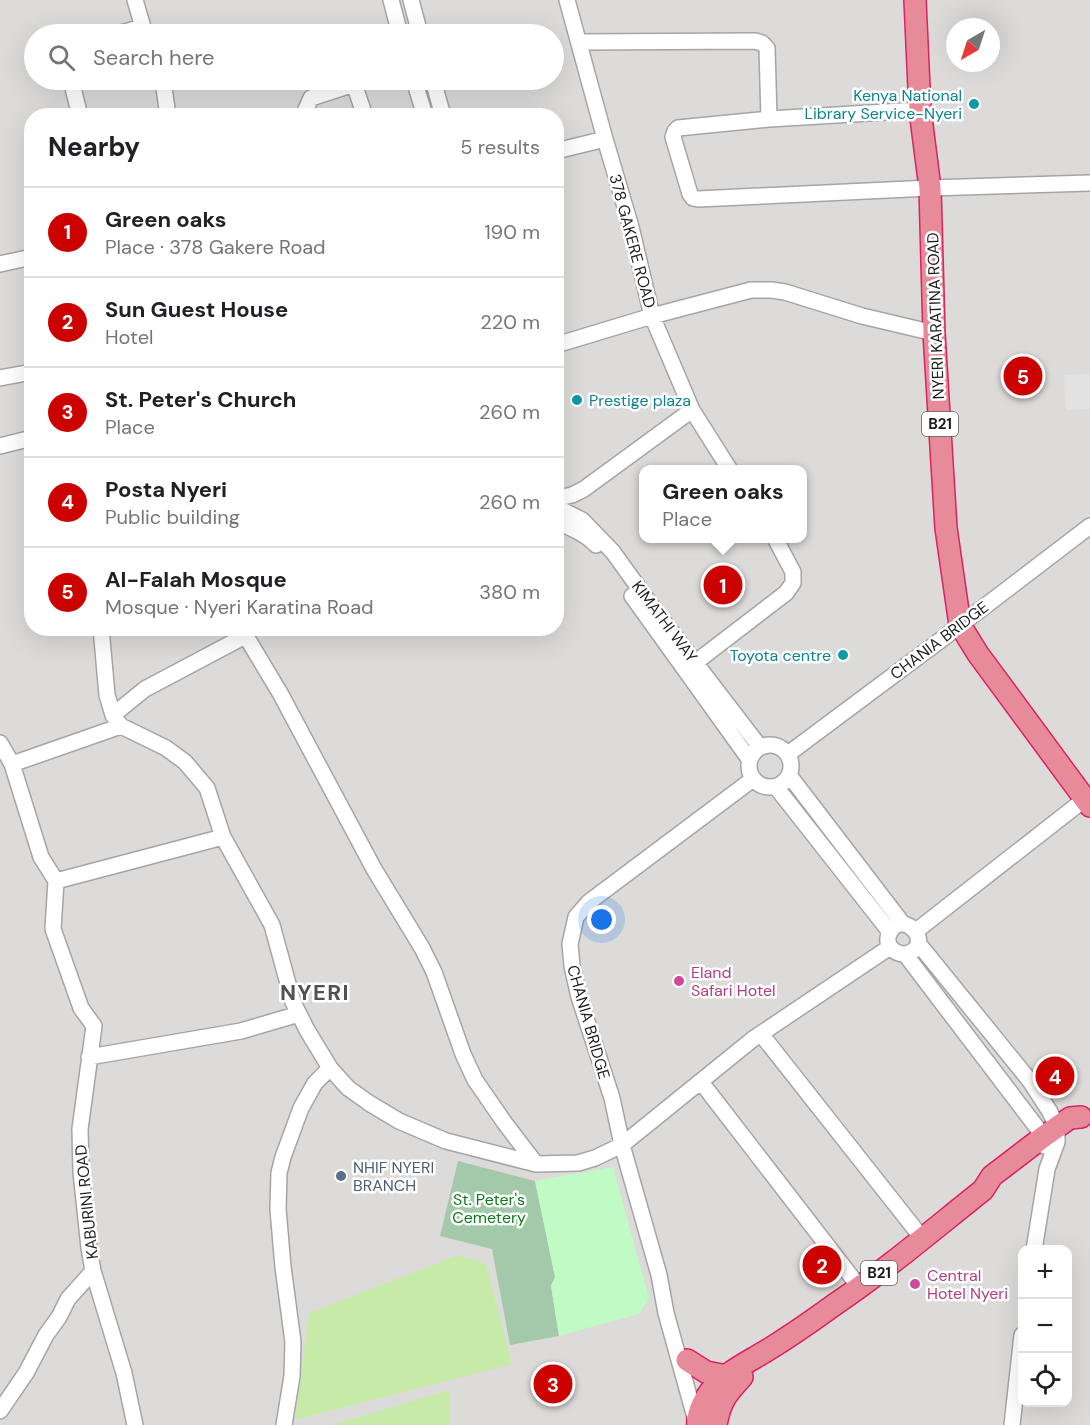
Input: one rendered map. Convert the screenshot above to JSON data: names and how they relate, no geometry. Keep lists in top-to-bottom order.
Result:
{
  "streets": {
    "highway": ["NYERI KARATINA ROAD", "B21"],
    "street": [
      "378 GAKERE ROAD",
      "KIMATHI WAY",
      "CHANIA BRIDGE",
      "KABURINI ROAD"
    ]
  },
  "crossings": [
    ["NYERI KARATINA ROAD", "CHANIA BRIDGE"],
    ["B21", "CHANIA BRIDGE"],
    ["KIMATHI WAY", "CHANIA BRIDGE"]
  ],
  "districts": ["NYERI"],
  "parks": ["St. Peter's Cemetery"],
  "places": [
    "Kenya National Library Service-Nyeri",
    "Prestige plaza",
    "Toyota centre",
    "Eland Safari Hotel",
    "NHIF NYERI BRANCH",
    "Central Hotel Nyeri"
  ],
  "north": "bottom left",
  "page": {
    "search": "Search here",
    "heading": ["Nearby", "5 results"],
    "list": [
      {
        "mark": "1",
        "name": "Green oaks",
        "note": "Place · 378 Gakere Road",
        "value": "190 m"
      },
      {
        "mark": "2",
        "name": "Sun Guest House",
        "note": "Hotel",
        "value": "220 m"
      },
      {
        "mark": "3",
        "name": "St. Peter's Church",
        "note": "Place",
        "value": "260 m"
      },
      {
        "mark": "4",
        "name": "Posta Nyeri",
        "note": "Public building",
        "value": "260 m"
      },
      {
        "mark": "5",
        "name": "Al-Falah Mosque",
        "note": "Mosque · Nyeri Karatina Road",
        "value": "380 m"
      }
    ],
    "pins": [
      "5",
      "1",
      "4",
      "2",
      "3"
    ],
    "popup": ["Green oaks", "Place"],
    "map_buttons": ["+", "−"]
  }
}
